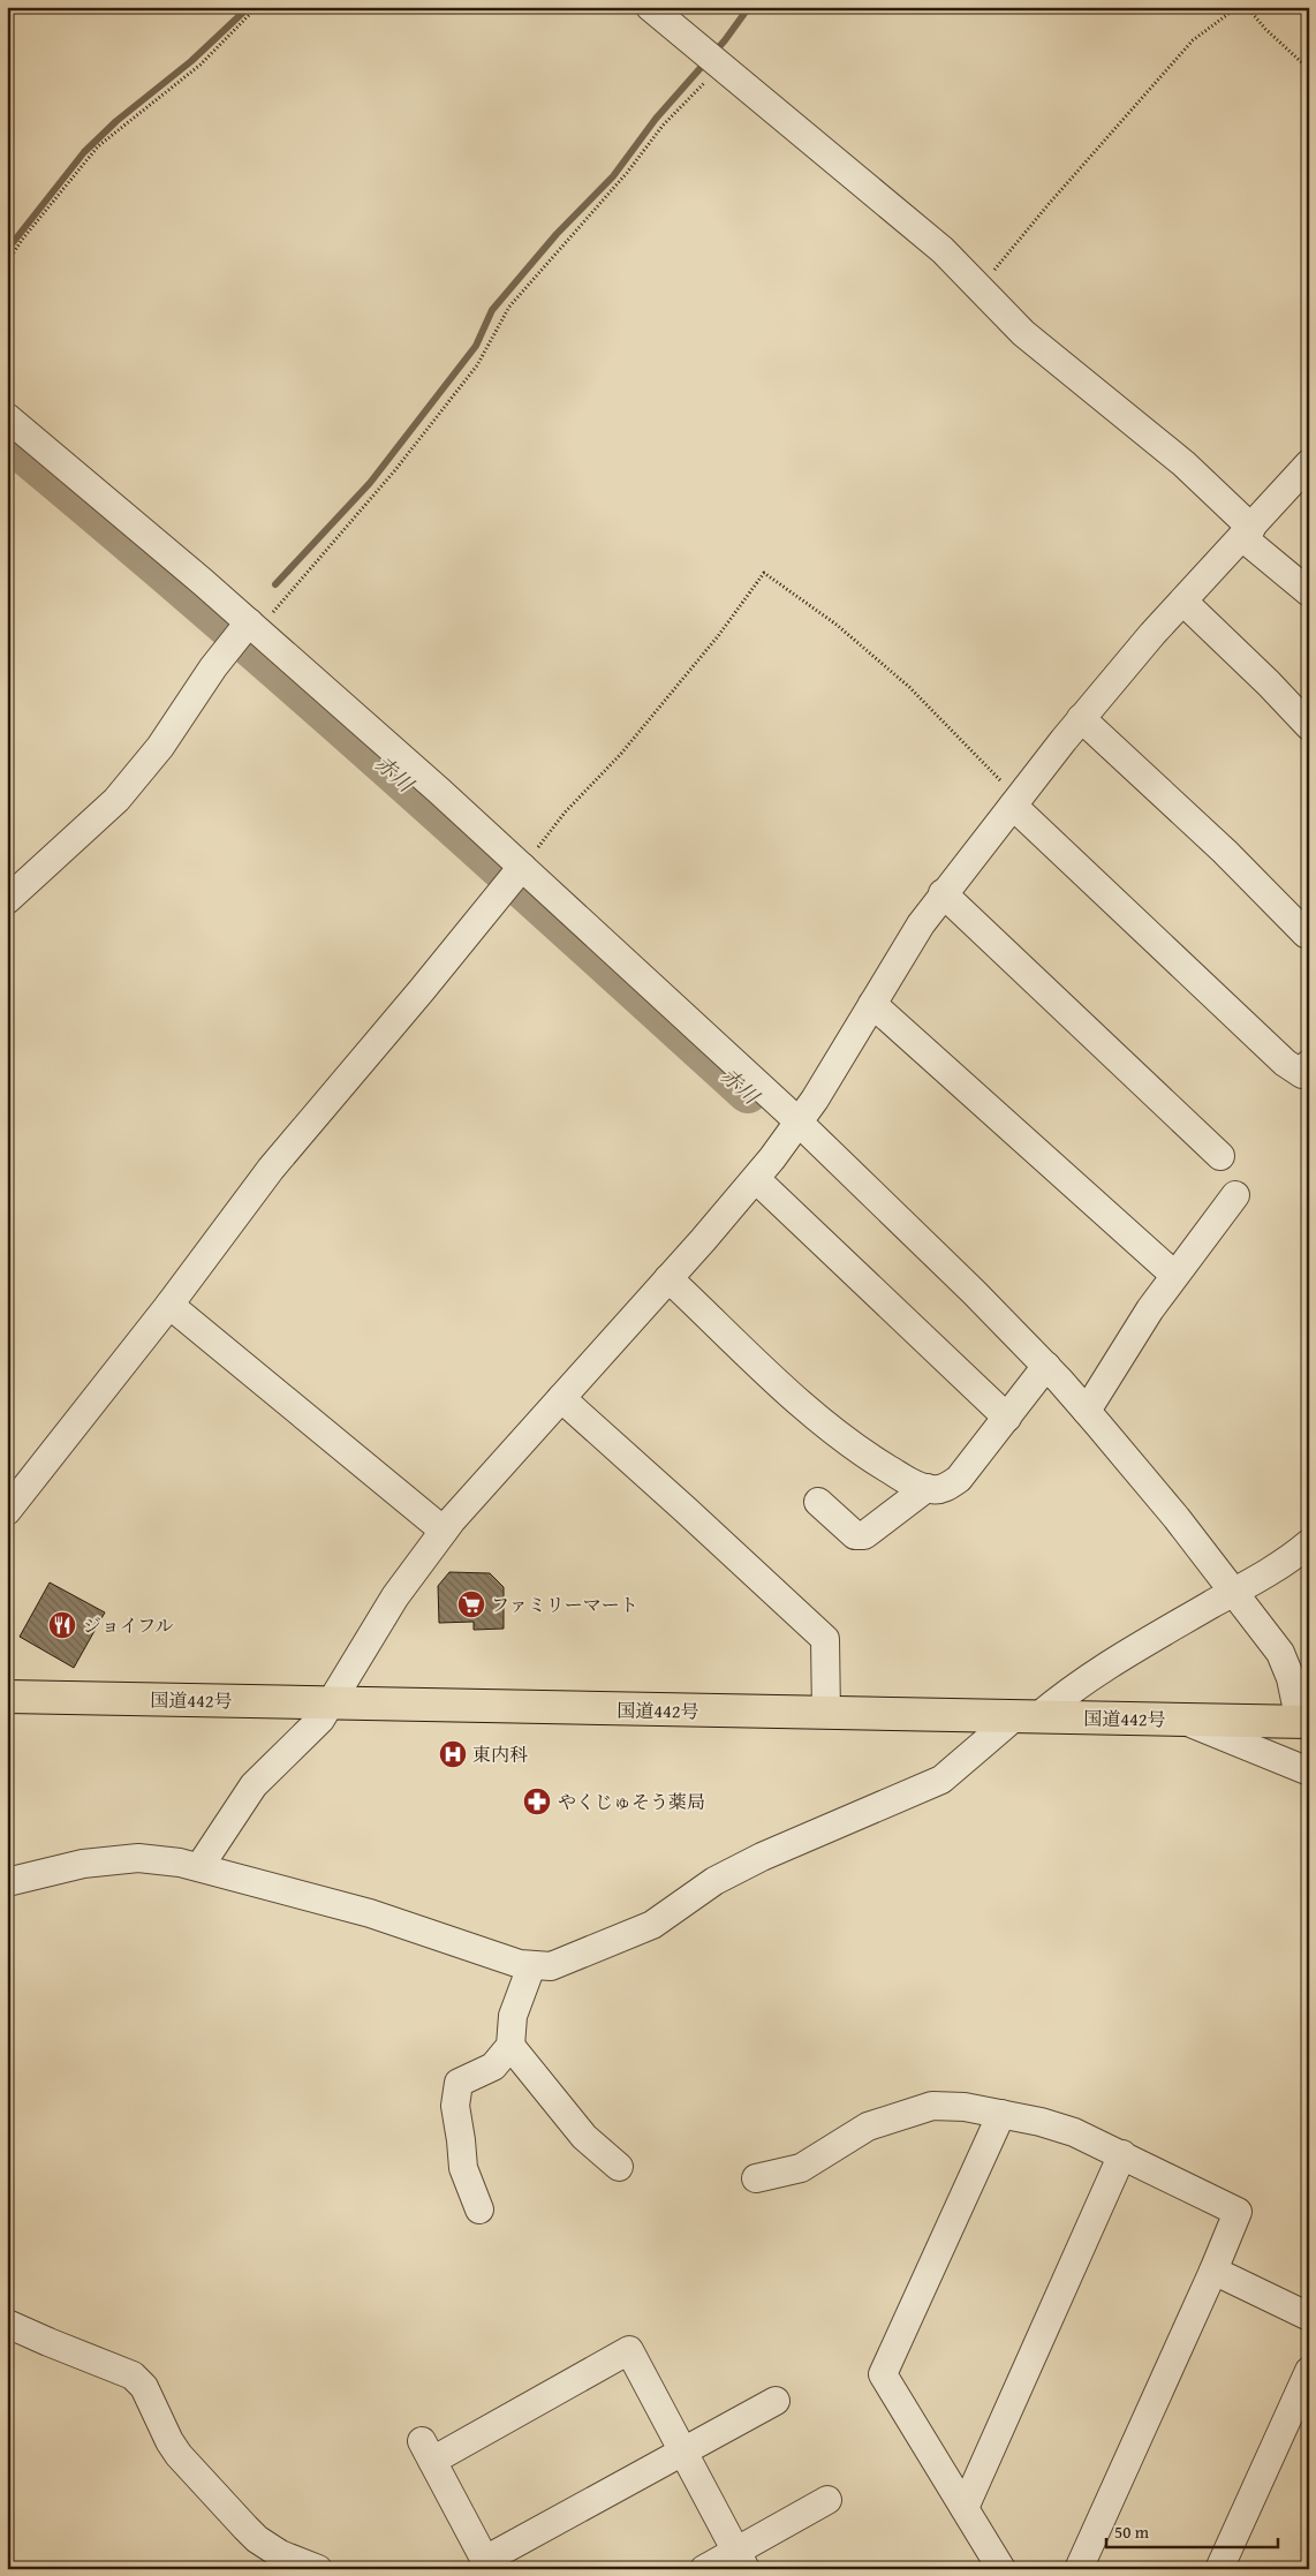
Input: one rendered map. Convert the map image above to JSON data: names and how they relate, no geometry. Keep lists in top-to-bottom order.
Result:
{
  "streets": {
    "highway": ["国道442号"]
  },
  "water": ["赤川"],
  "places": {
    "supermarket": ["ファミリーマート"],
    "restaurant": ["ジョイフル"],
    "hospital": ["東内科"],
    "pharmacy": ["やくじゅそう薬局"]
  },
  "scale_bar": "50 m"
}
